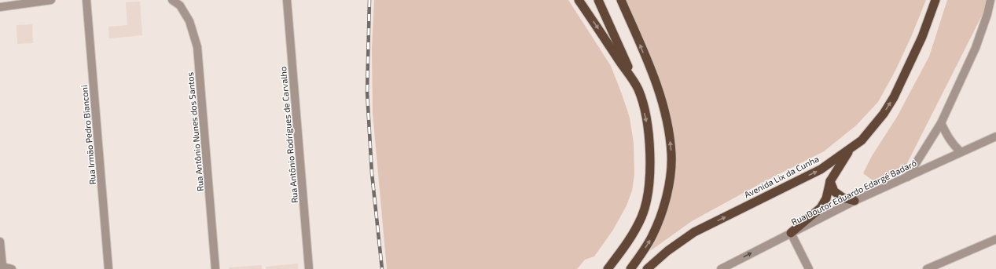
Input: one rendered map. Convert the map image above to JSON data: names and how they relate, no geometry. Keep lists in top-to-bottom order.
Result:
{
  "streets": {
    "highway": ["Avenida Lix da Cunha"],
    "street": [
      "Rua Antônio Nunes dos Santos",
      "Rua Irmão Pedro Bianconi",
      "Rua Antônio Rodrigues de Carvalho",
      "Rua Doutor Eduardo Edargé Badaró"
    ]
  },
  "one_way": ["Avenida Lix da Cunha"]
}
